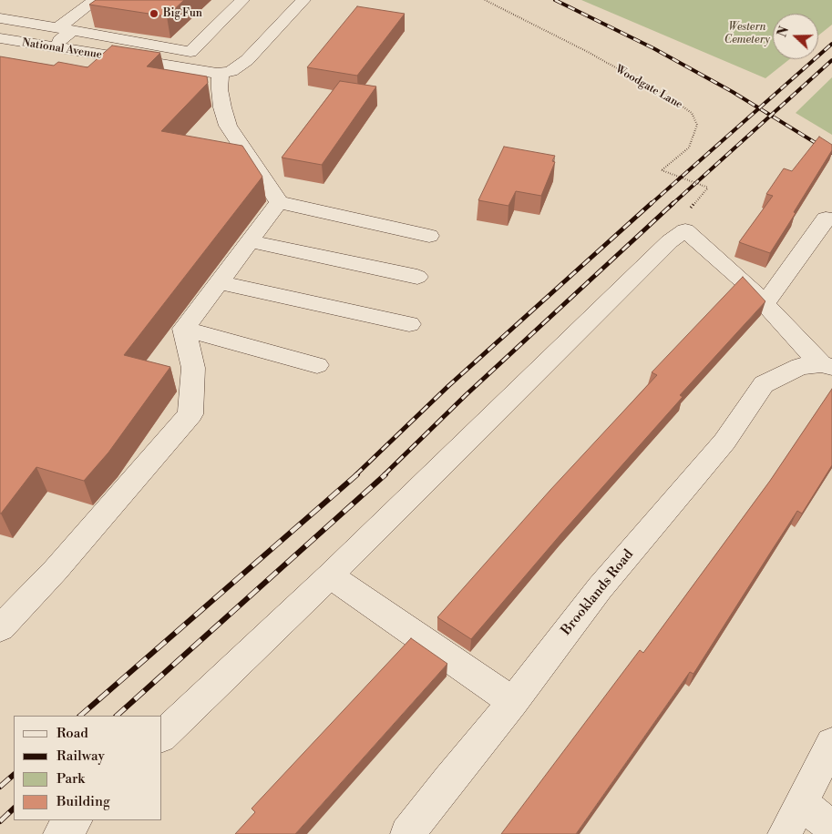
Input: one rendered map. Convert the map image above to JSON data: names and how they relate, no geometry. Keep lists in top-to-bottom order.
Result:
{
  "streets": {
    "street": ["National Avenue", "Brooklands Road"],
    "path": ["Woodgate Lane"]
  },
  "parks": ["Western Cemetery"],
  "places": ["Big Fun"],
  "legend": [
    "Road",
    "Railway",
    "Park",
    "Building"
  ],
  "north": "left"
}
